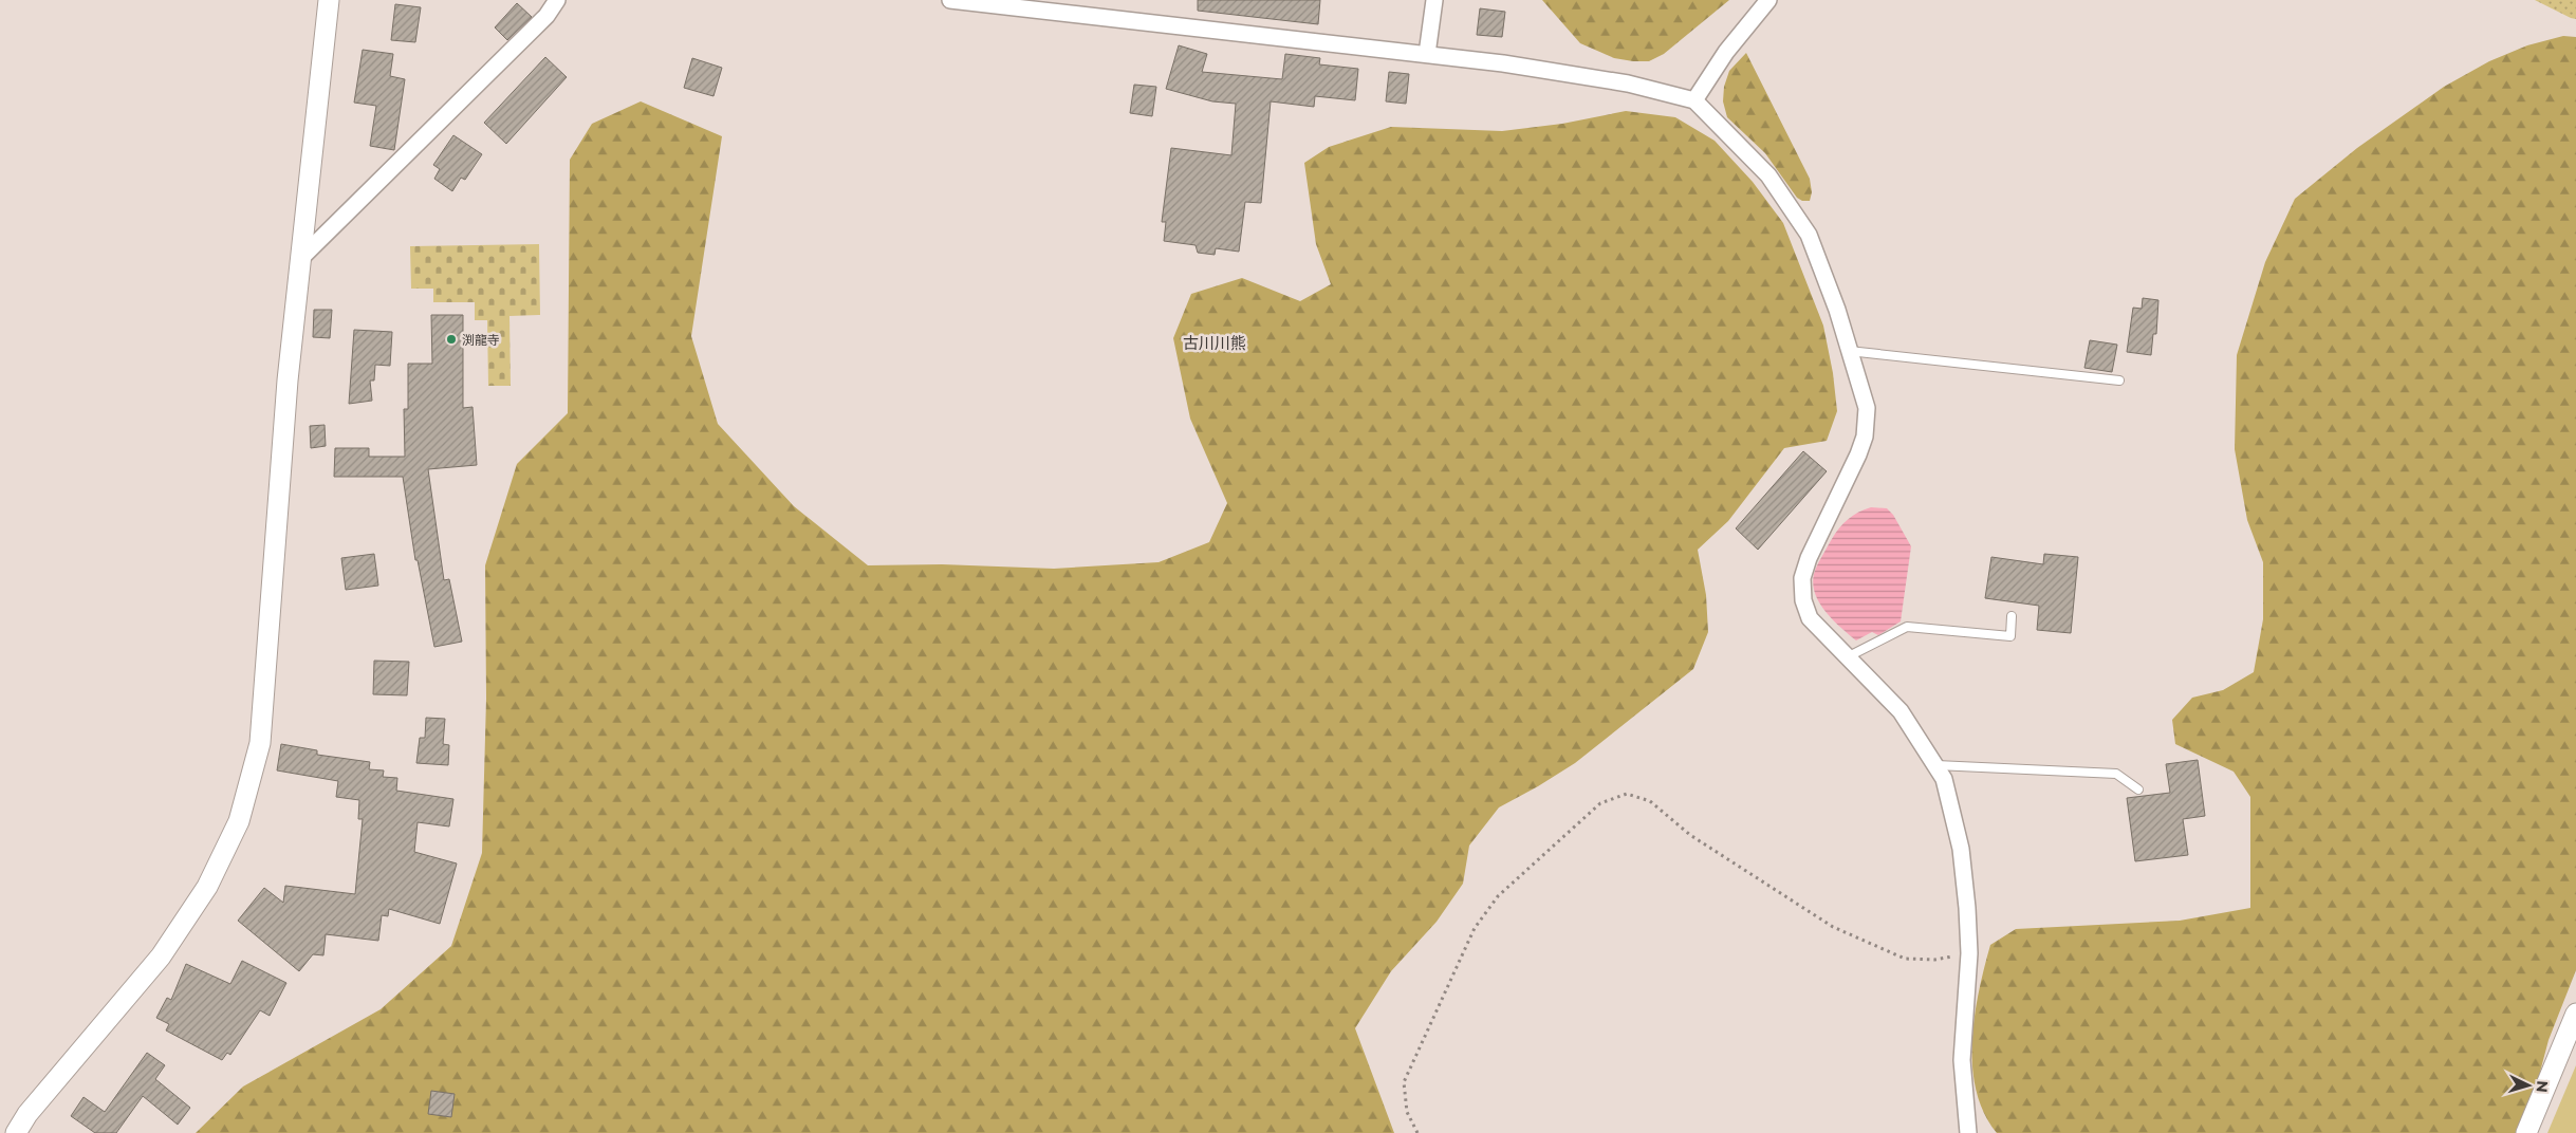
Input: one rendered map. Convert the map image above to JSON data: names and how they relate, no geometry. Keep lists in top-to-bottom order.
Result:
{
  "districts": ["古川川熊"],
  "places": ["渕龍寺"],
  "north": "right"
}
